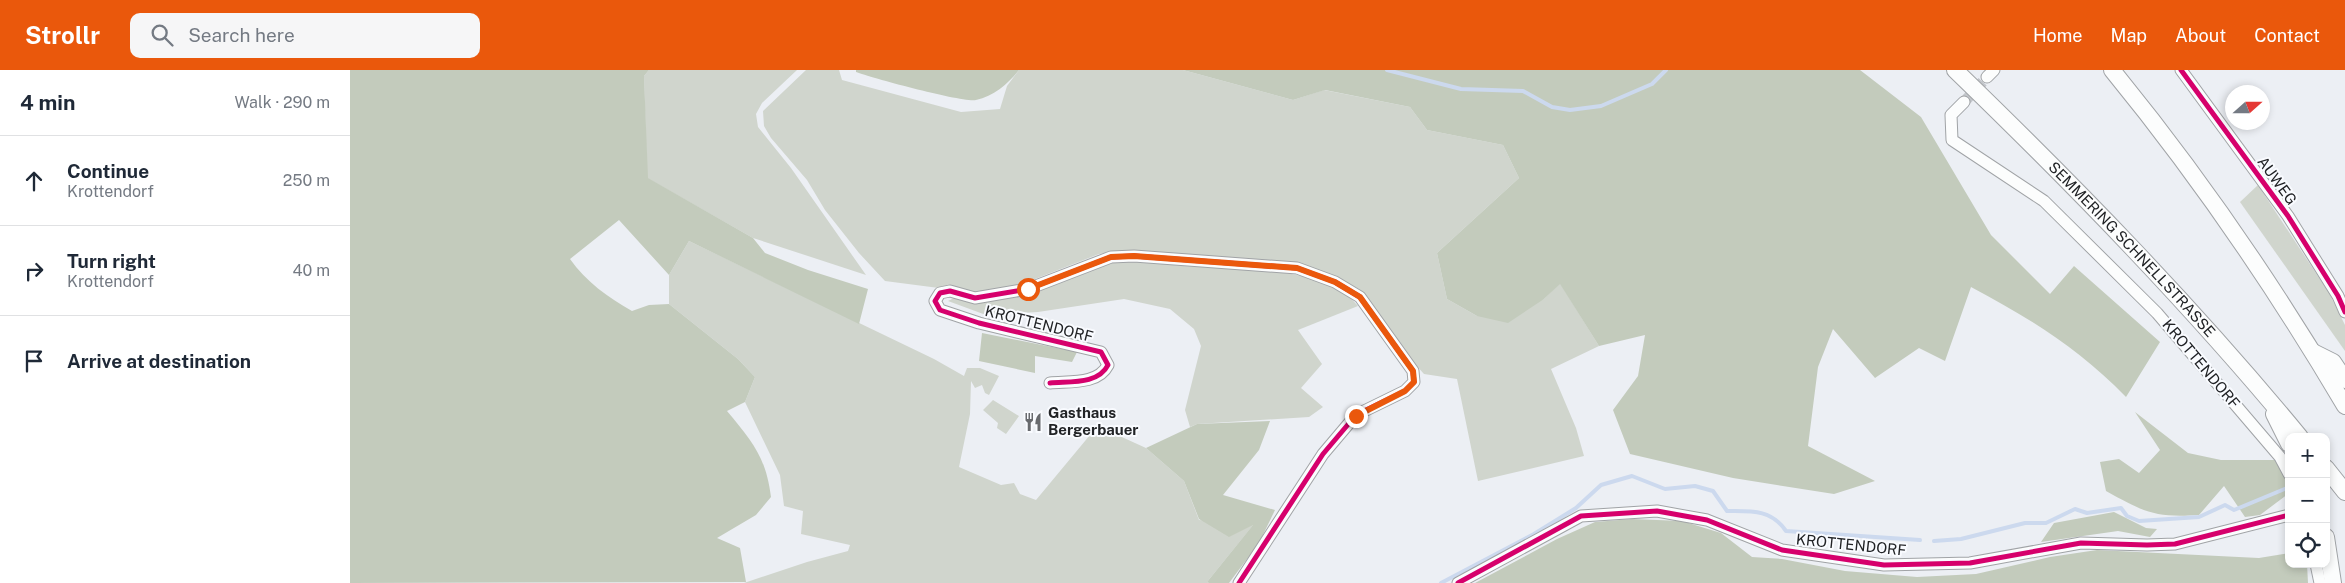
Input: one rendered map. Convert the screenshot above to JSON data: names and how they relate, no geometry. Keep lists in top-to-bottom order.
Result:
{
  "streets": {
    "highway": ["SEMMERING SCHNELLSTRASSE"],
    "street": ["AUWEG", "KROTTENDORF"]
  },
  "places": {
    "restaurant": ["Gasthaus Bergerbauer"]
  },
  "north": "right",
  "page": {
    "header": "Strollr",
    "search": "Search here",
    "nav": [
      "Home",
      "Map",
      "About",
      "Contact"
    ],
    "heading": ["4 min", "Walk · 290 m"],
    "list": [
      ["Continue", "Krottendorf", "250 m"],
      ["Turn right", "Krottendorf", "40 m"],
      "Arrive at destination"
    ],
    "map_buttons": ["+", "−"]
  }
}
